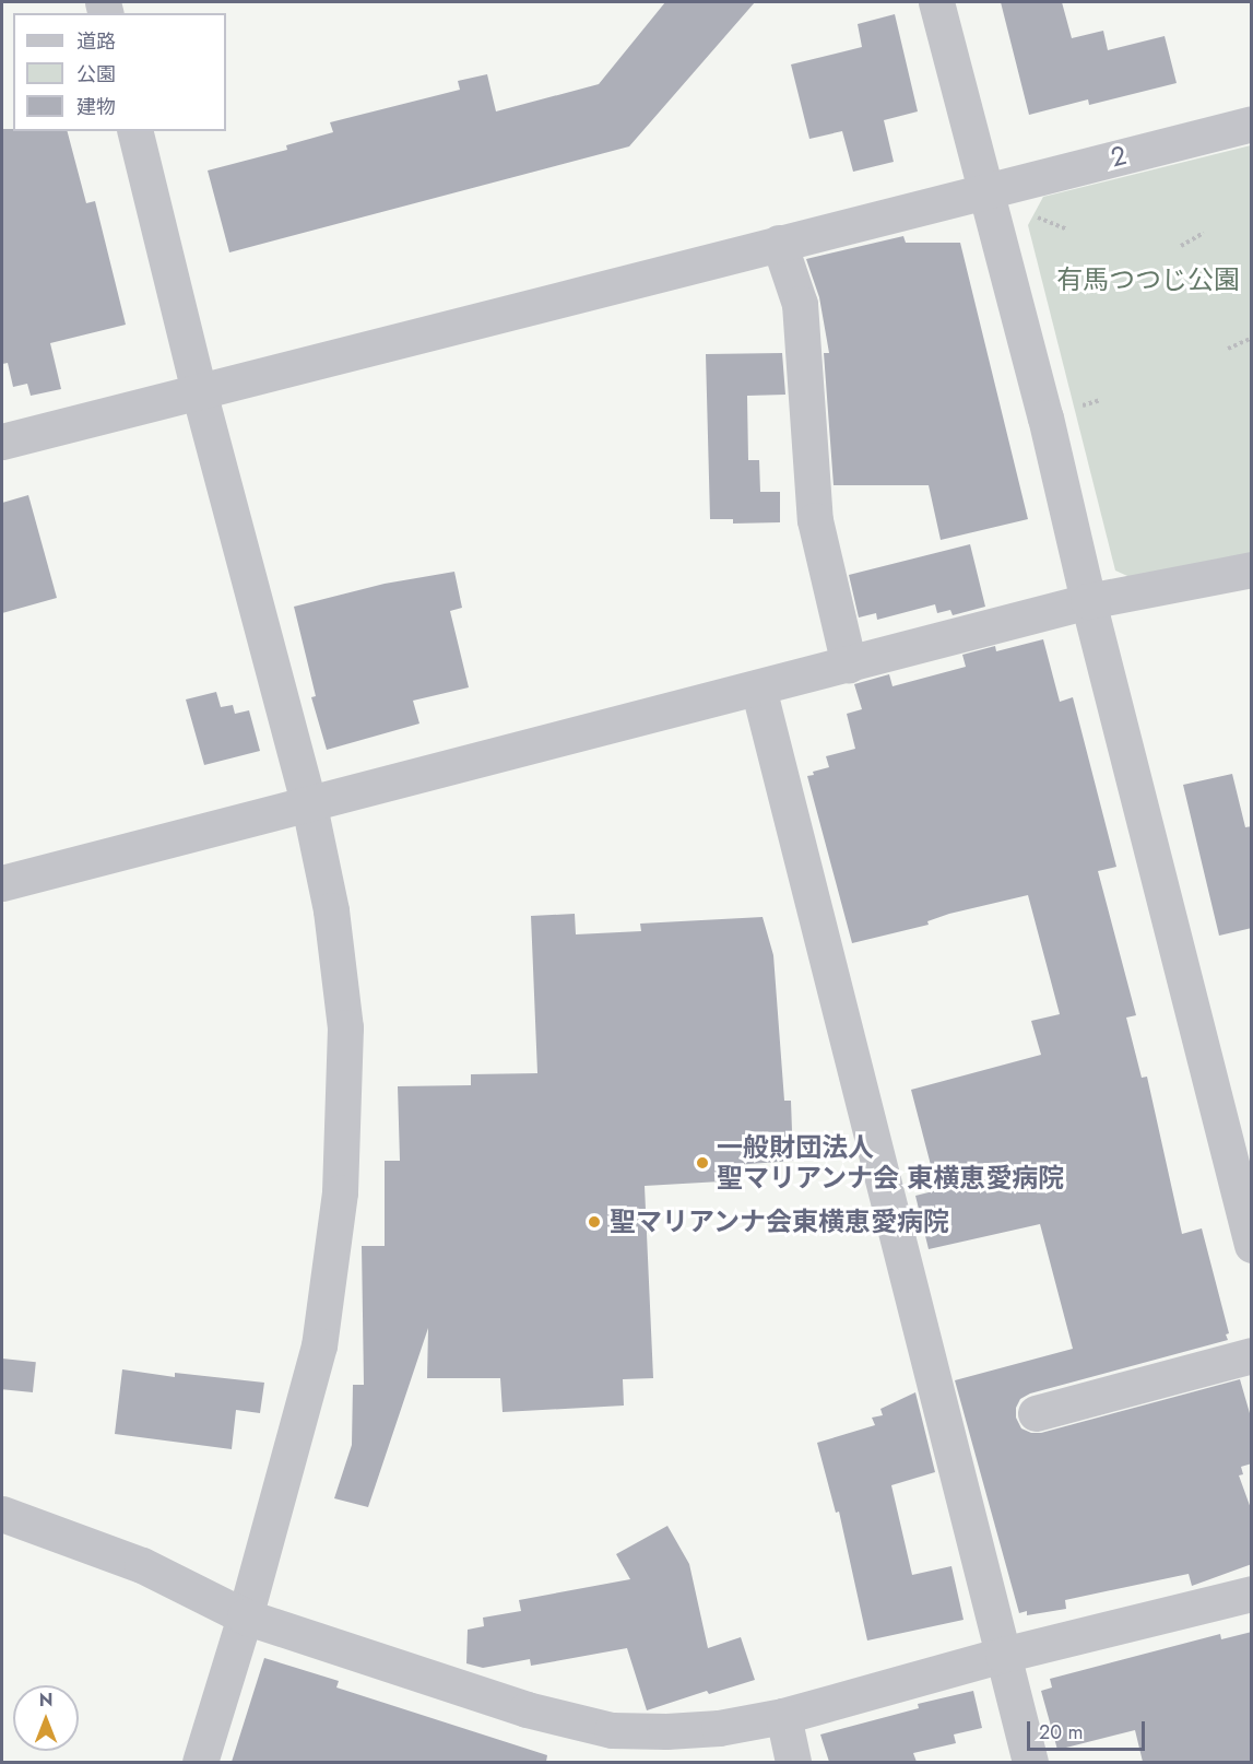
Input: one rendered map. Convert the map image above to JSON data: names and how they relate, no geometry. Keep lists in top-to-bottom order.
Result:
{
  "streets": {
    "street": ["2"]
  },
  "parks": ["有馬つつじ公園"],
  "places": ["一般財団法人 聖マリアンナ会 東横恵愛病院", "聖マリアンナ会東横恵愛病院"],
  "legend": ["道路", "公園", "建物"],
  "scale_bar": "20 m",
  "north": "top"
}
